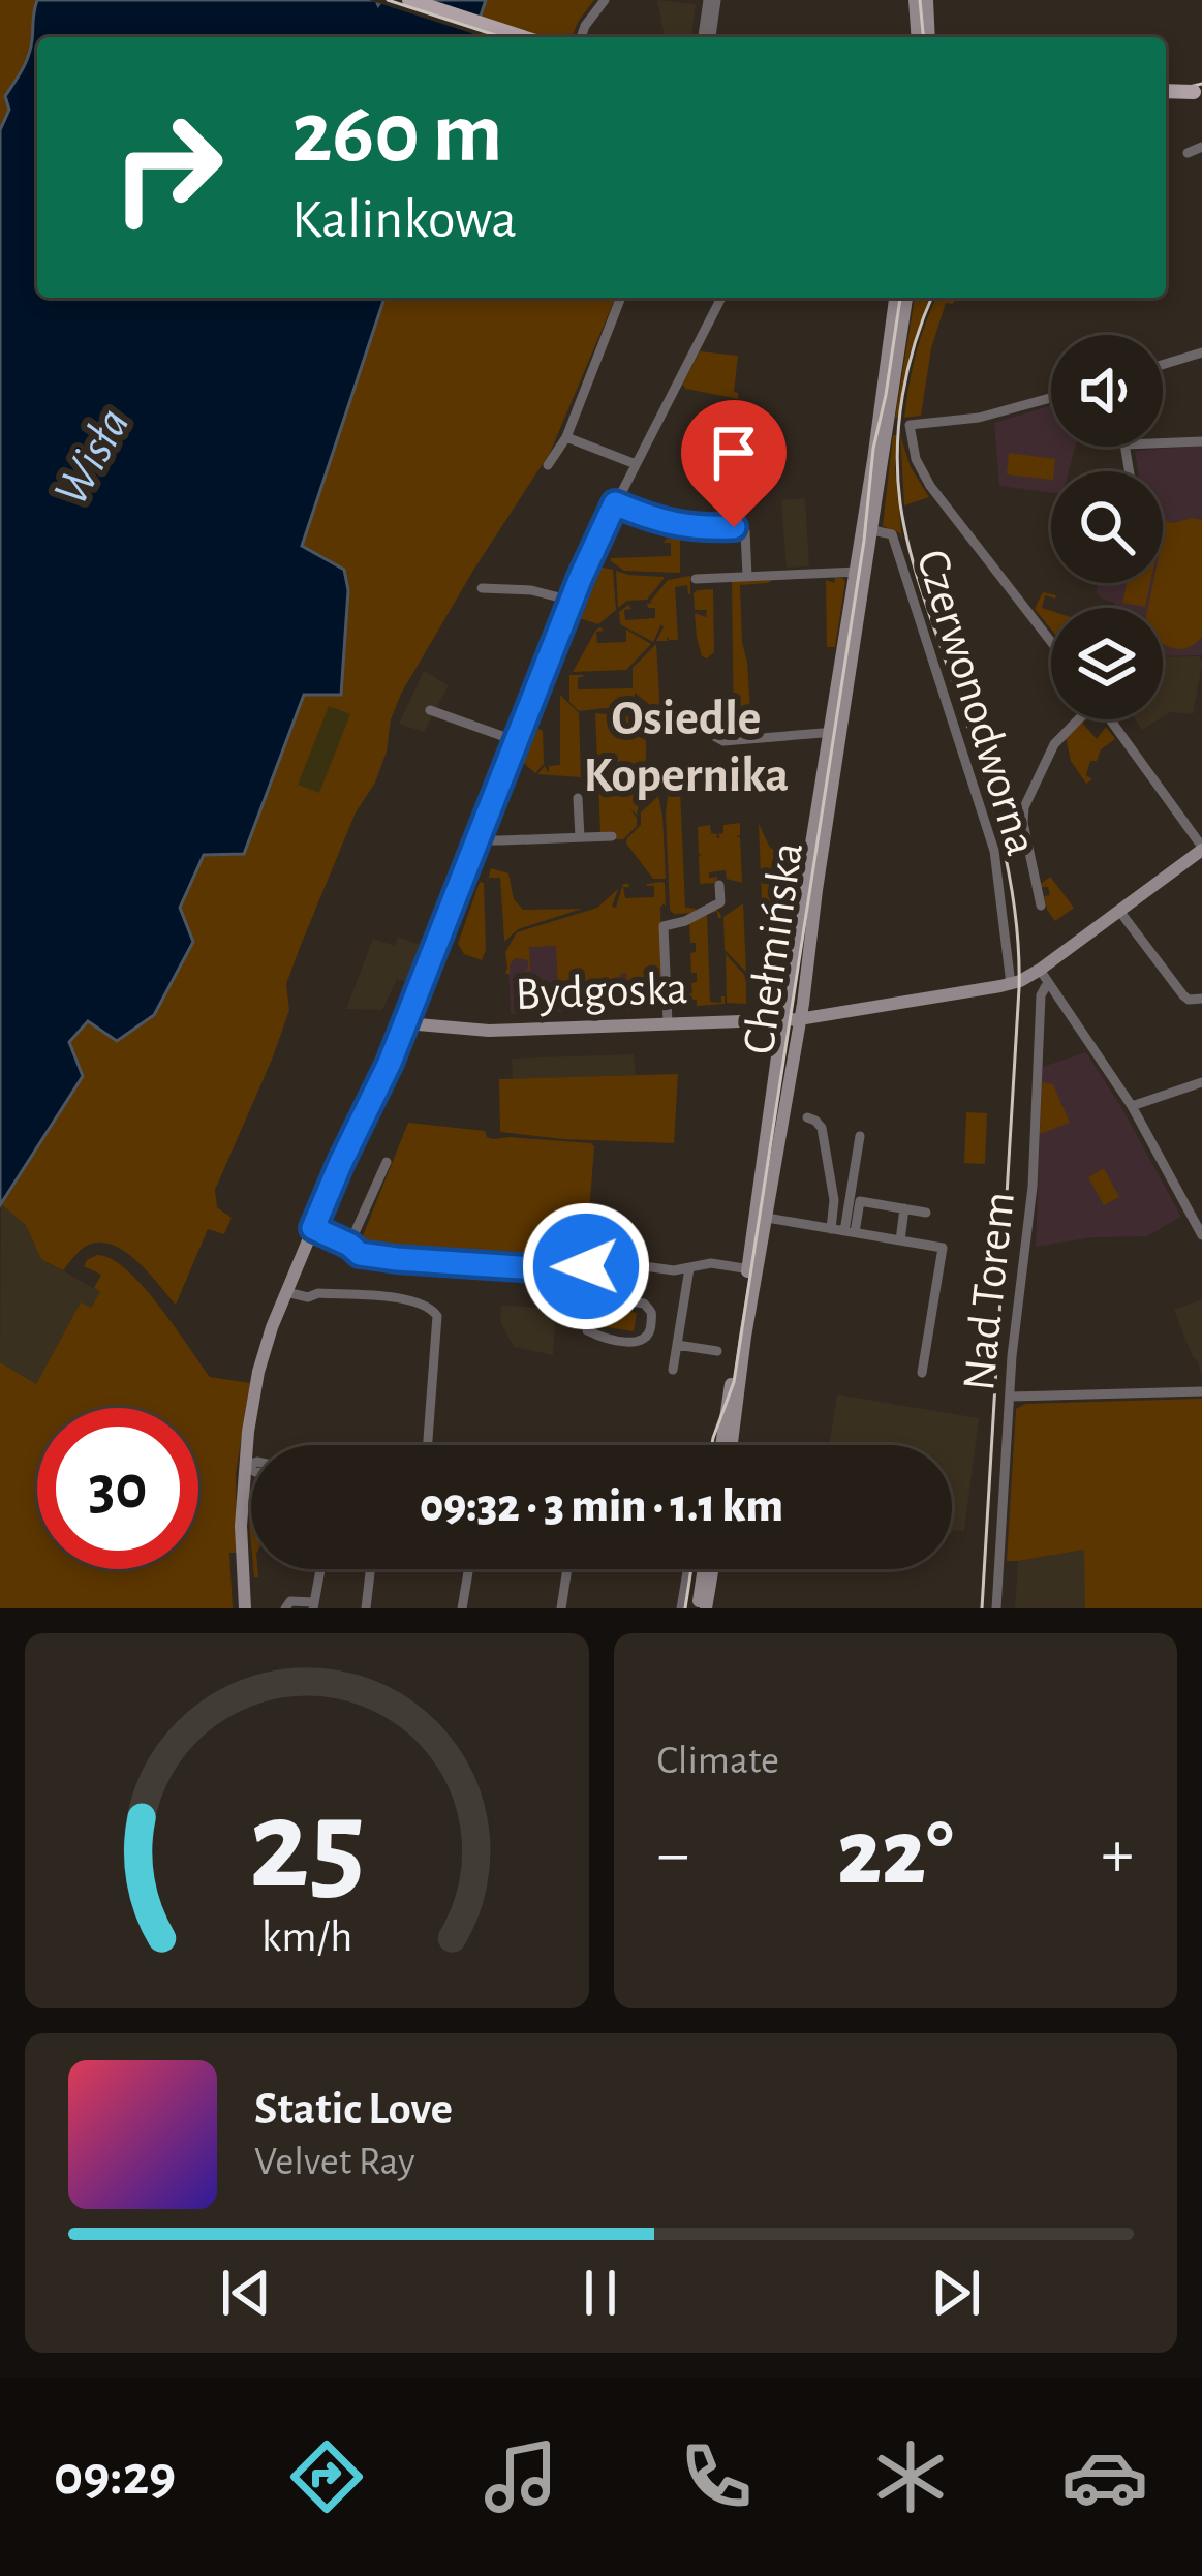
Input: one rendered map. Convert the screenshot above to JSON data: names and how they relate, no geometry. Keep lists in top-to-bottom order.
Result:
{
  "streets": {
    "main road": ["Chełmińska", "Bydgoska"],
    "street": ["Czerwonodworna", "Nad Torem"]
  },
  "crossings": [
    ["Czerwonodworna", "Chełmińska"],
    ["Czerwonodworna", "Bydgoska"],
    ["Chełmińska", "Bydgoska"],
    ["Bydgoska", "Nad Torem"]
  ],
  "districts": ["Osiedle Kopernika"],
  "water": ["Wisła"],
  "page": {
    "turn": ["260 m", "Kalinkowa"],
    "limit": "30",
    "trip": "09:32 · 3 min · 1.1 km",
    "tile": "Climate",
    "heat": ["−", "22°", "+"],
    "song": ["Static Love", "Velvet Ray"],
    "tabs": "09:29",
    "gauge": ["25", "km/h"]
  }
}
